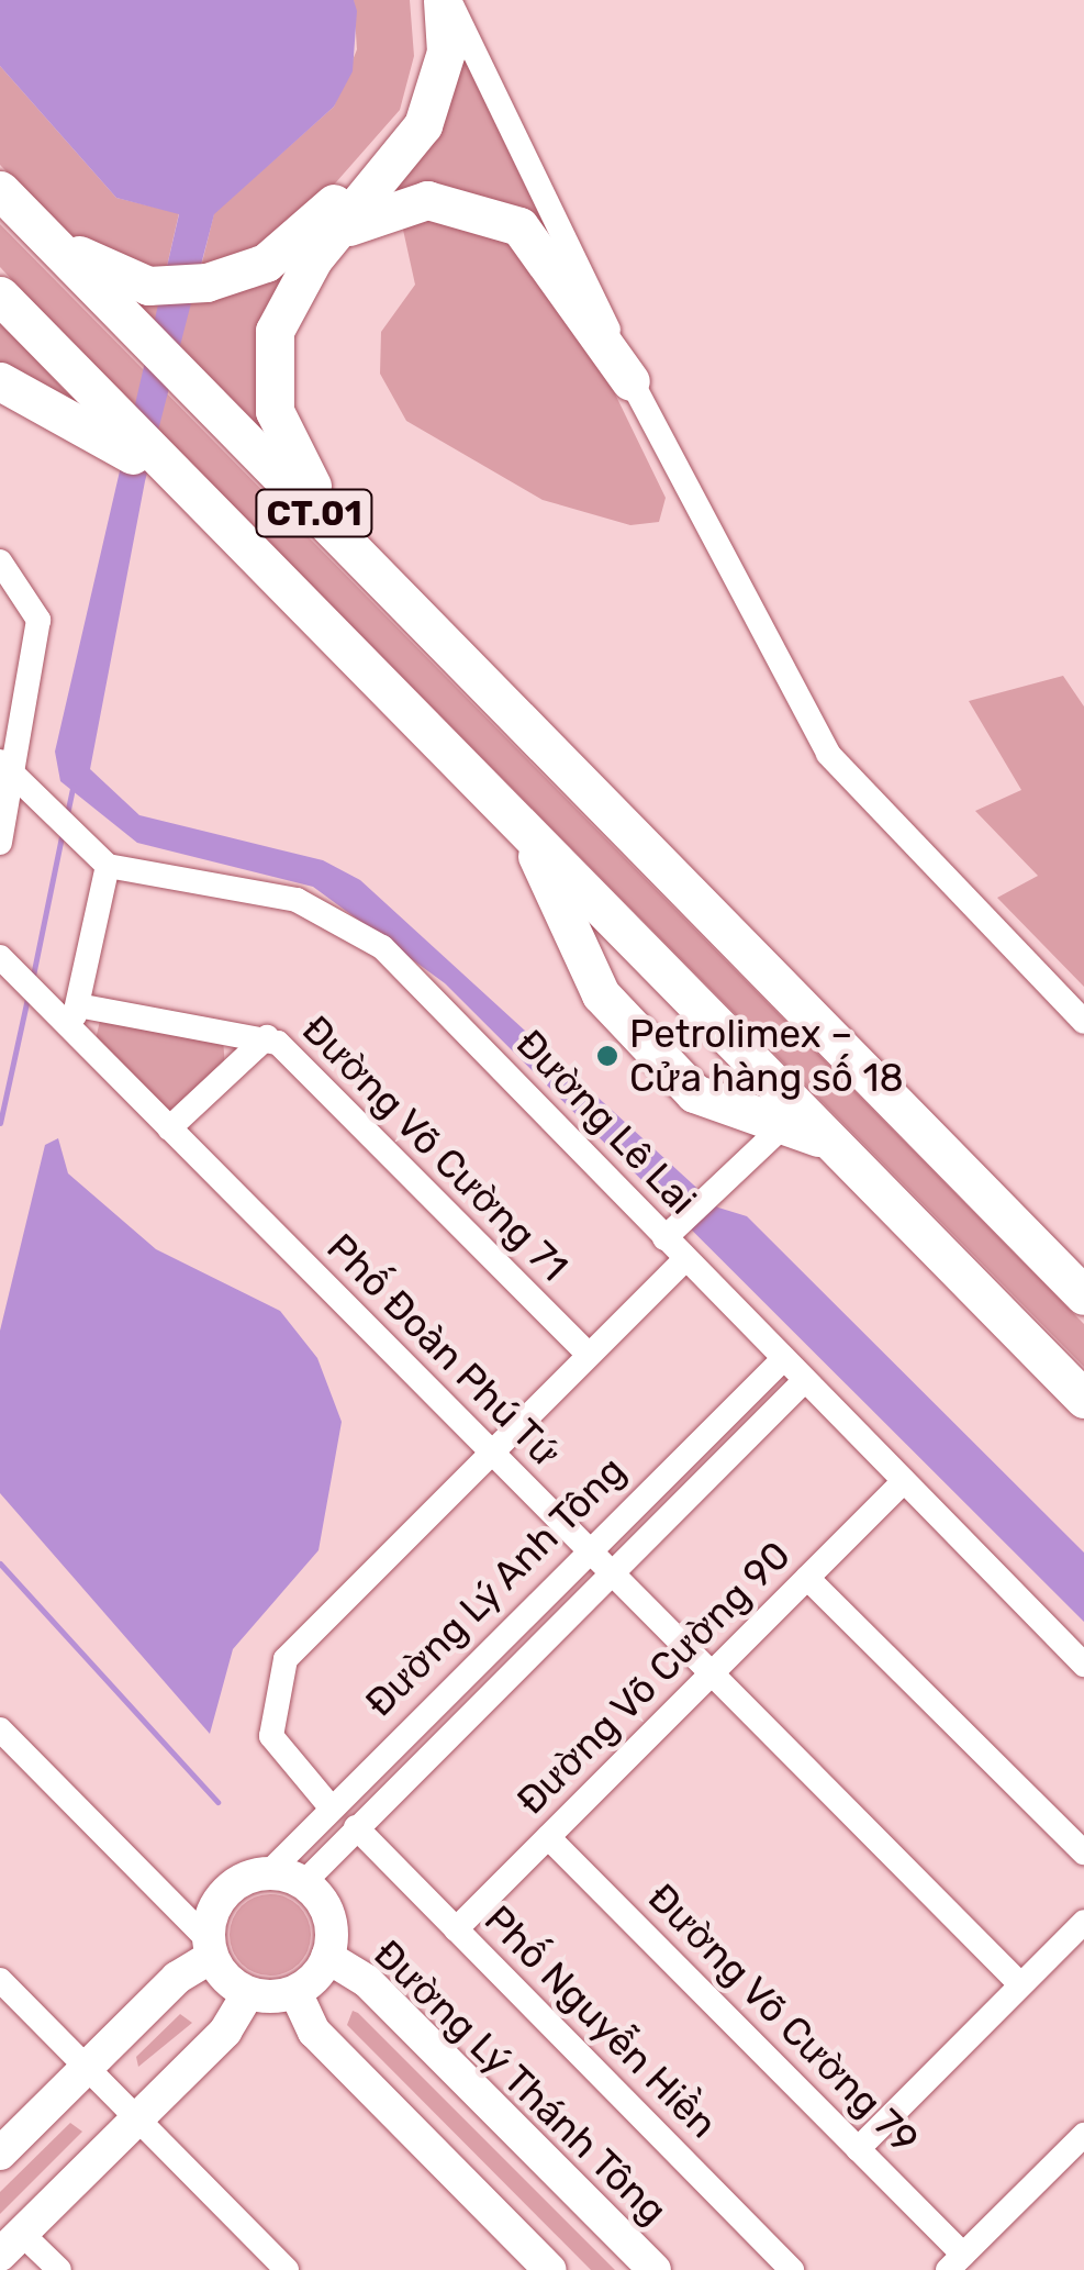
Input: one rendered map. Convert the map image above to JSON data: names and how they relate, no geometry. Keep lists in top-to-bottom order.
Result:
{
  "streets": {
    "highway": ["CT.01"],
    "main road": ["Đường Lý Thánh Tông"],
    "street": [
      "Đường Lê Lai",
      "Đường Võ Cường 71",
      "Phố Đoàn Phú Tứ",
      "Đường Lý Anh Tông",
      "Đường Võ Cường 90",
      "Đường Võ Cường 79",
      "Phố Nguyễn Hiền"
    ]
  },
  "crossings": [
    ["Đường Lê Lai", "Đường Lý Anh Tông"],
    ["Đường Lê Lai", "Đường Võ Cường 90"],
    ["Đường Võ Cường 71", "Phố Đoàn Phú Tứ"],
    ["Phố Đoàn Phú Tứ", "Đường Lý Anh Tông"],
    ["Phố Đoàn Phú Tứ", "Đường Võ Cường 90"],
    ["Đường Lý Anh Tông", "Phố Nguyễn Hiền"],
    ["Đường Lý Anh Tông", "Đường Lý Thánh Tông"],
    ["Đường Võ Cường 90", "Đường Võ Cường 79"],
    ["Đường Võ Cường 90", "Phố Nguyễn Hiền"]
  ],
  "places": ["Petrolimex – Cửa hàng số 18"]
}
